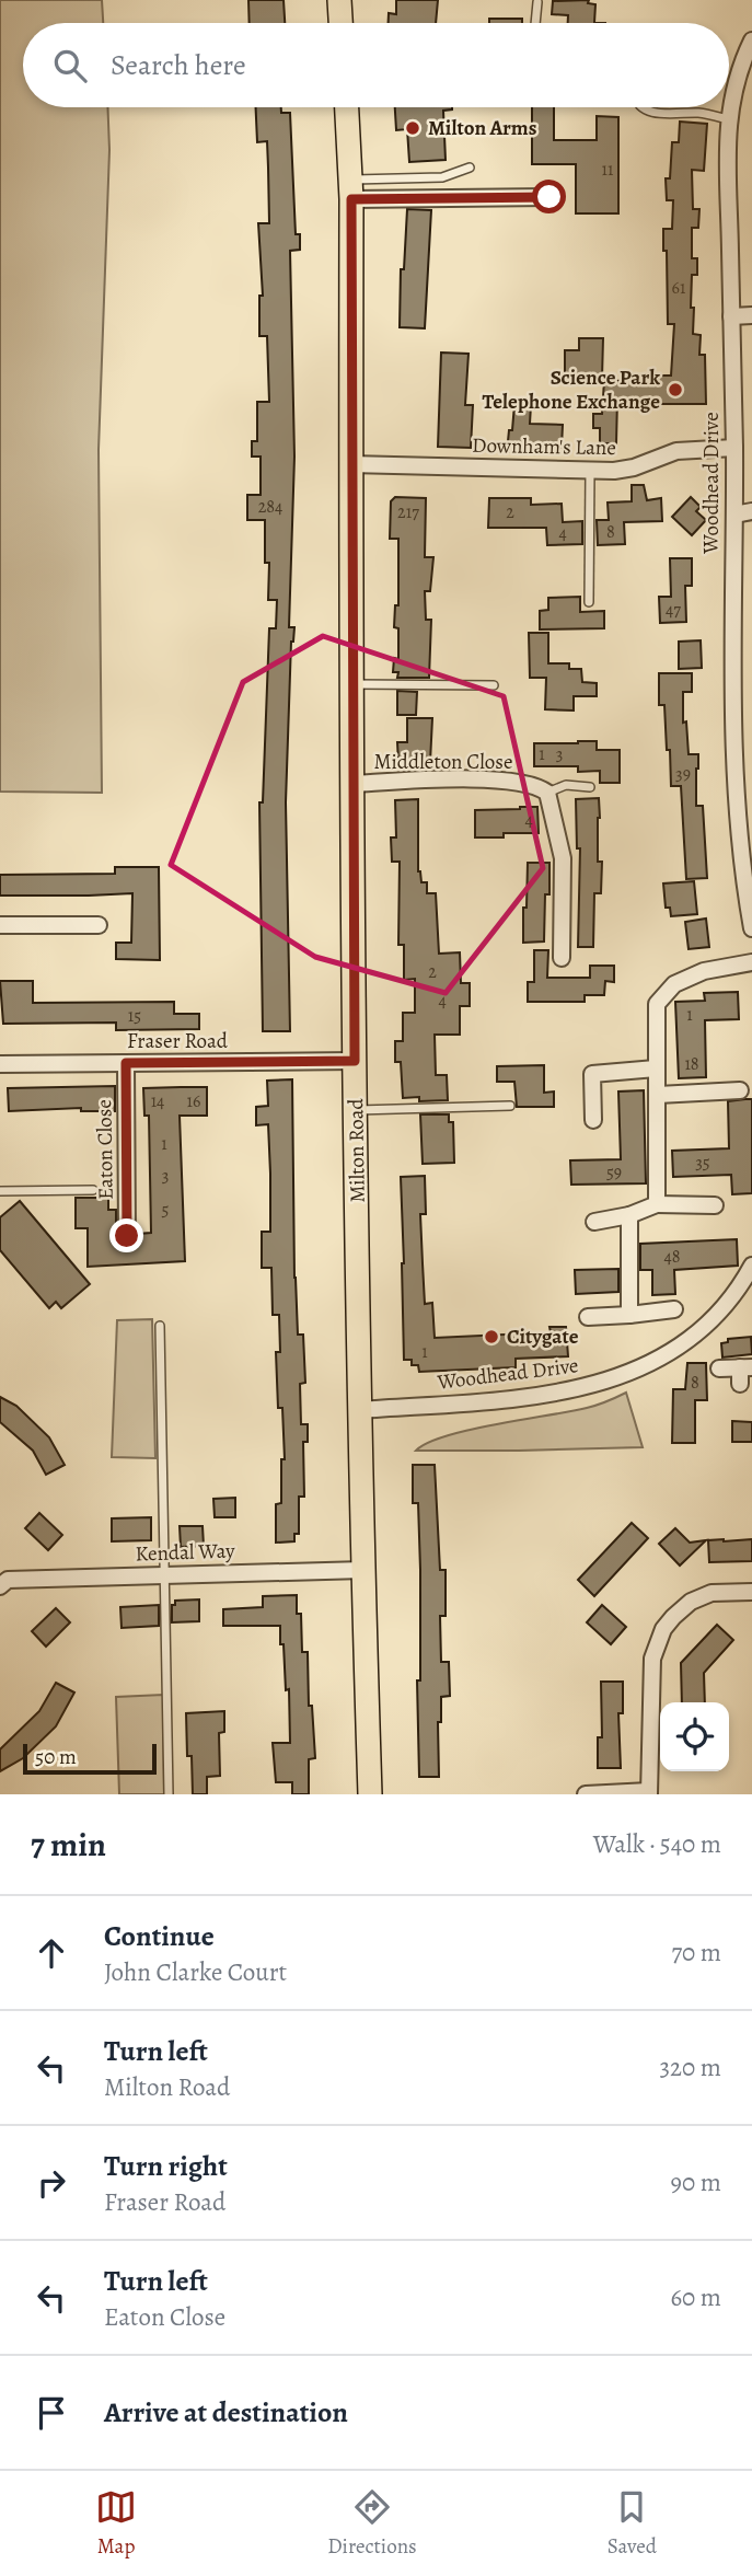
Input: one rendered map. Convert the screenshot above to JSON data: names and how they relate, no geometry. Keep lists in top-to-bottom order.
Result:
{
  "streets": {
    "main road": ["Milton Road"],
    "street": [
      "Downham's Lane",
      "Woodhead Drive",
      "Middleton Close",
      "Fraser Road",
      "Eaton Close",
      "Kendal Way"
    ]
  },
  "crossings": [
    ["Downham's Lane", "Woodhead Drive"],
    ["Downham's Lane", "Milton Road"],
    ["Woodhead Drive", "Milton Road"],
    ["Middleton Close", "Milton Road"],
    ["Fraser Road", "Eaton Close"],
    ["Fraser Road", "Milton Road"],
    ["Milton Road", "Kendal Way"]
  ],
  "places": ["Milton Arms", "Science Park Telephone Exchange", "Citygate"],
  "house_numbers": [
    "11",
    "61",
    "284",
    "217",
    "2",
    "8",
    "4",
    "47",
    "1",
    "3",
    "39",
    "4",
    "2",
    "4",
    "1",
    "15",
    "18",
    "14",
    "16",
    "1",
    "35",
    "59",
    "3",
    "5",
    "48",
    "1",
    "8"
  ],
  "scale_bar": "50 m",
  "page": {
    "search": "Search here",
    "scale": "50 m",
    "heading": ["7 min", "Walk · 540 m"],
    "list": [
      ["Continue", "John Clarke Court", "70 m"],
      ["Turn left", "Milton Road", "320 m"],
      ["Turn right", "Fraser Road", "90 m"],
      ["Turn left", "Eaton Close", "60 m"],
      "Arrive at destination"
    ],
    "nav": ["Map", "Directions", "Saved"]
  }
}
